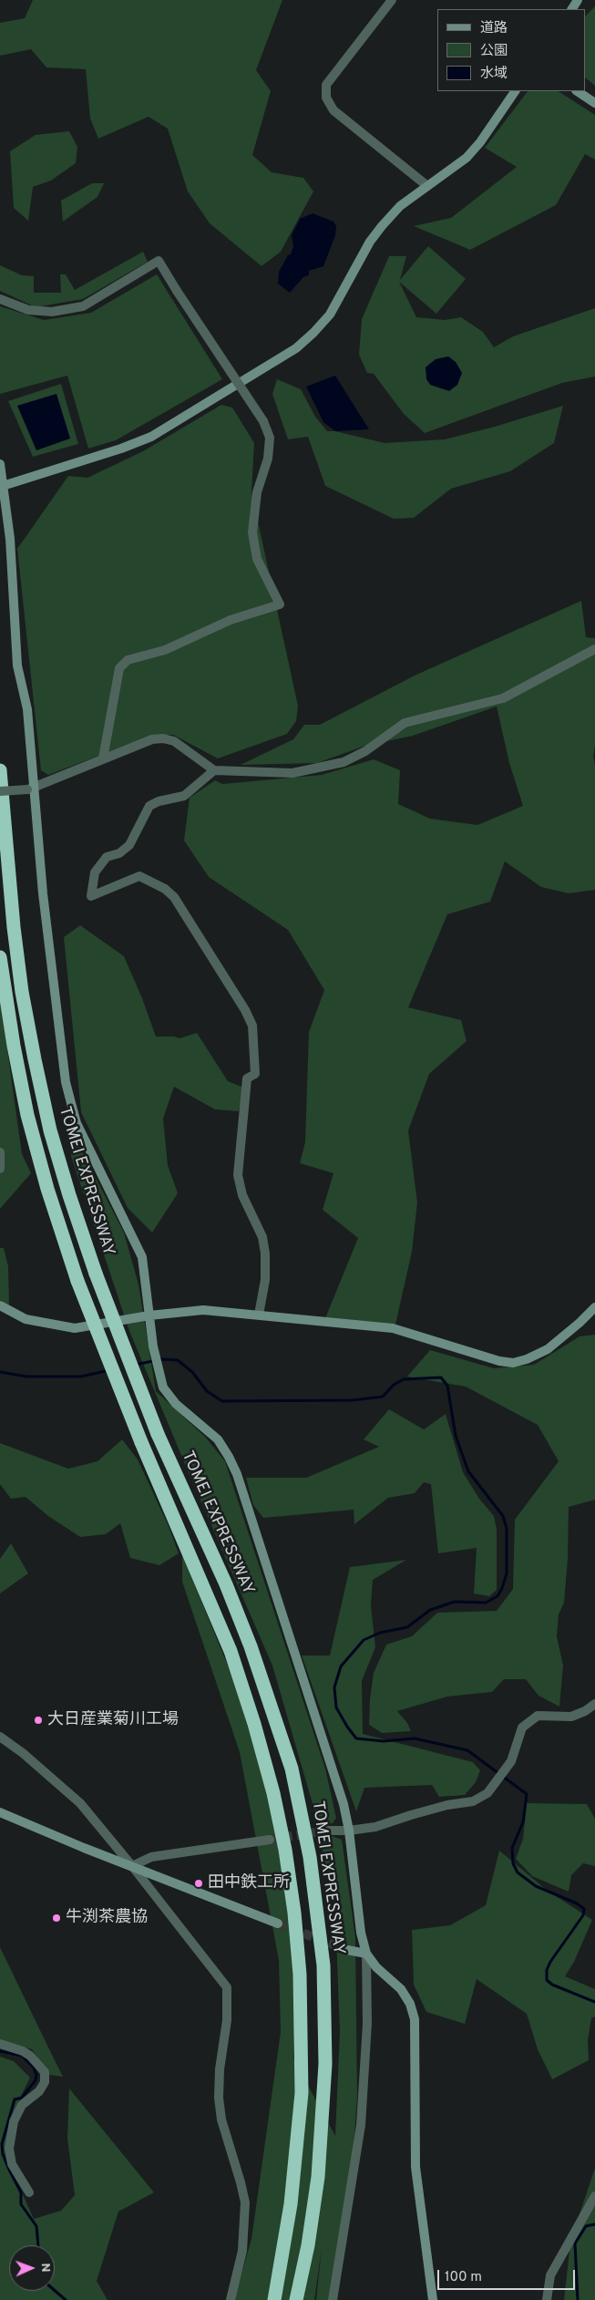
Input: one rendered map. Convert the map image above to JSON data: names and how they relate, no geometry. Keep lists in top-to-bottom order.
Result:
{
  "streets": {
    "highway": ["TOMEI EXPRESSWAY"]
  },
  "places": ["大日産業菊川工場", "田中鉄工所", "牛渕茶農協"],
  "legend": ["道路", "公園", "水域"],
  "scale_bar": "100 m",
  "north": "right"
}
